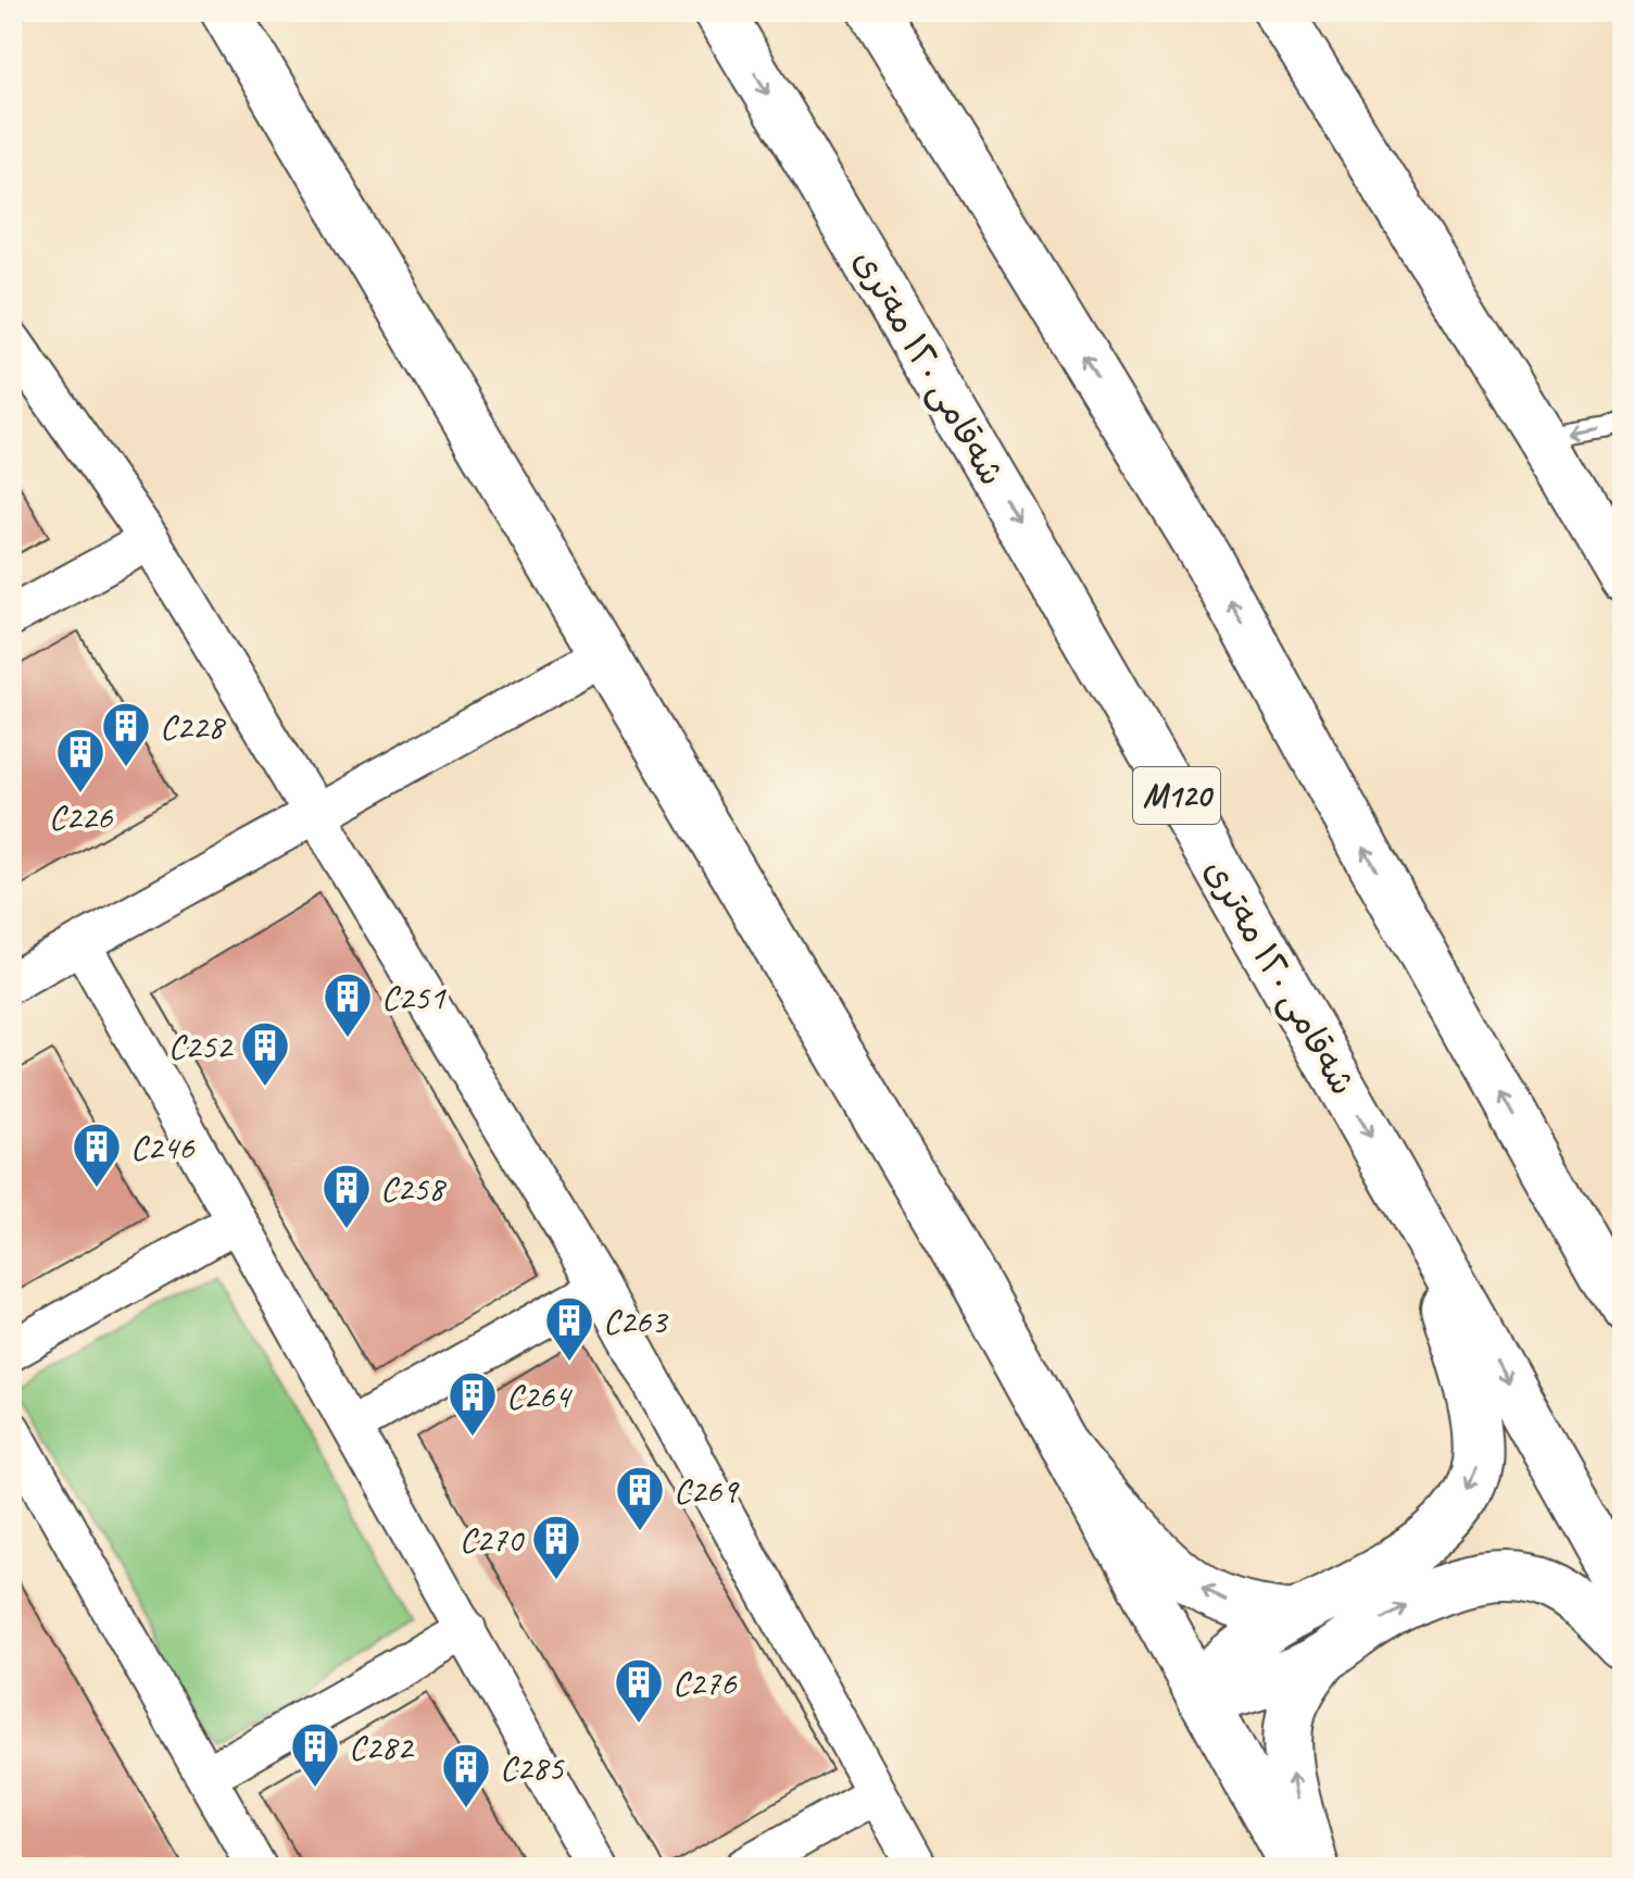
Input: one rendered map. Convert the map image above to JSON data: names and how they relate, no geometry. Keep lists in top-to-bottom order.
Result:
{
  "streets": {
    "main road": ["شەقامی ١٢٠ مەتری", "M120"]
  },
  "places": {
    "building": [
      "C228",
      "C226",
      "C251",
      "C252",
      "C246",
      "C258",
      "C263",
      "C264",
      "C269",
      "C270",
      "C276",
      "C282",
      "C285"
    ]
  }
}
